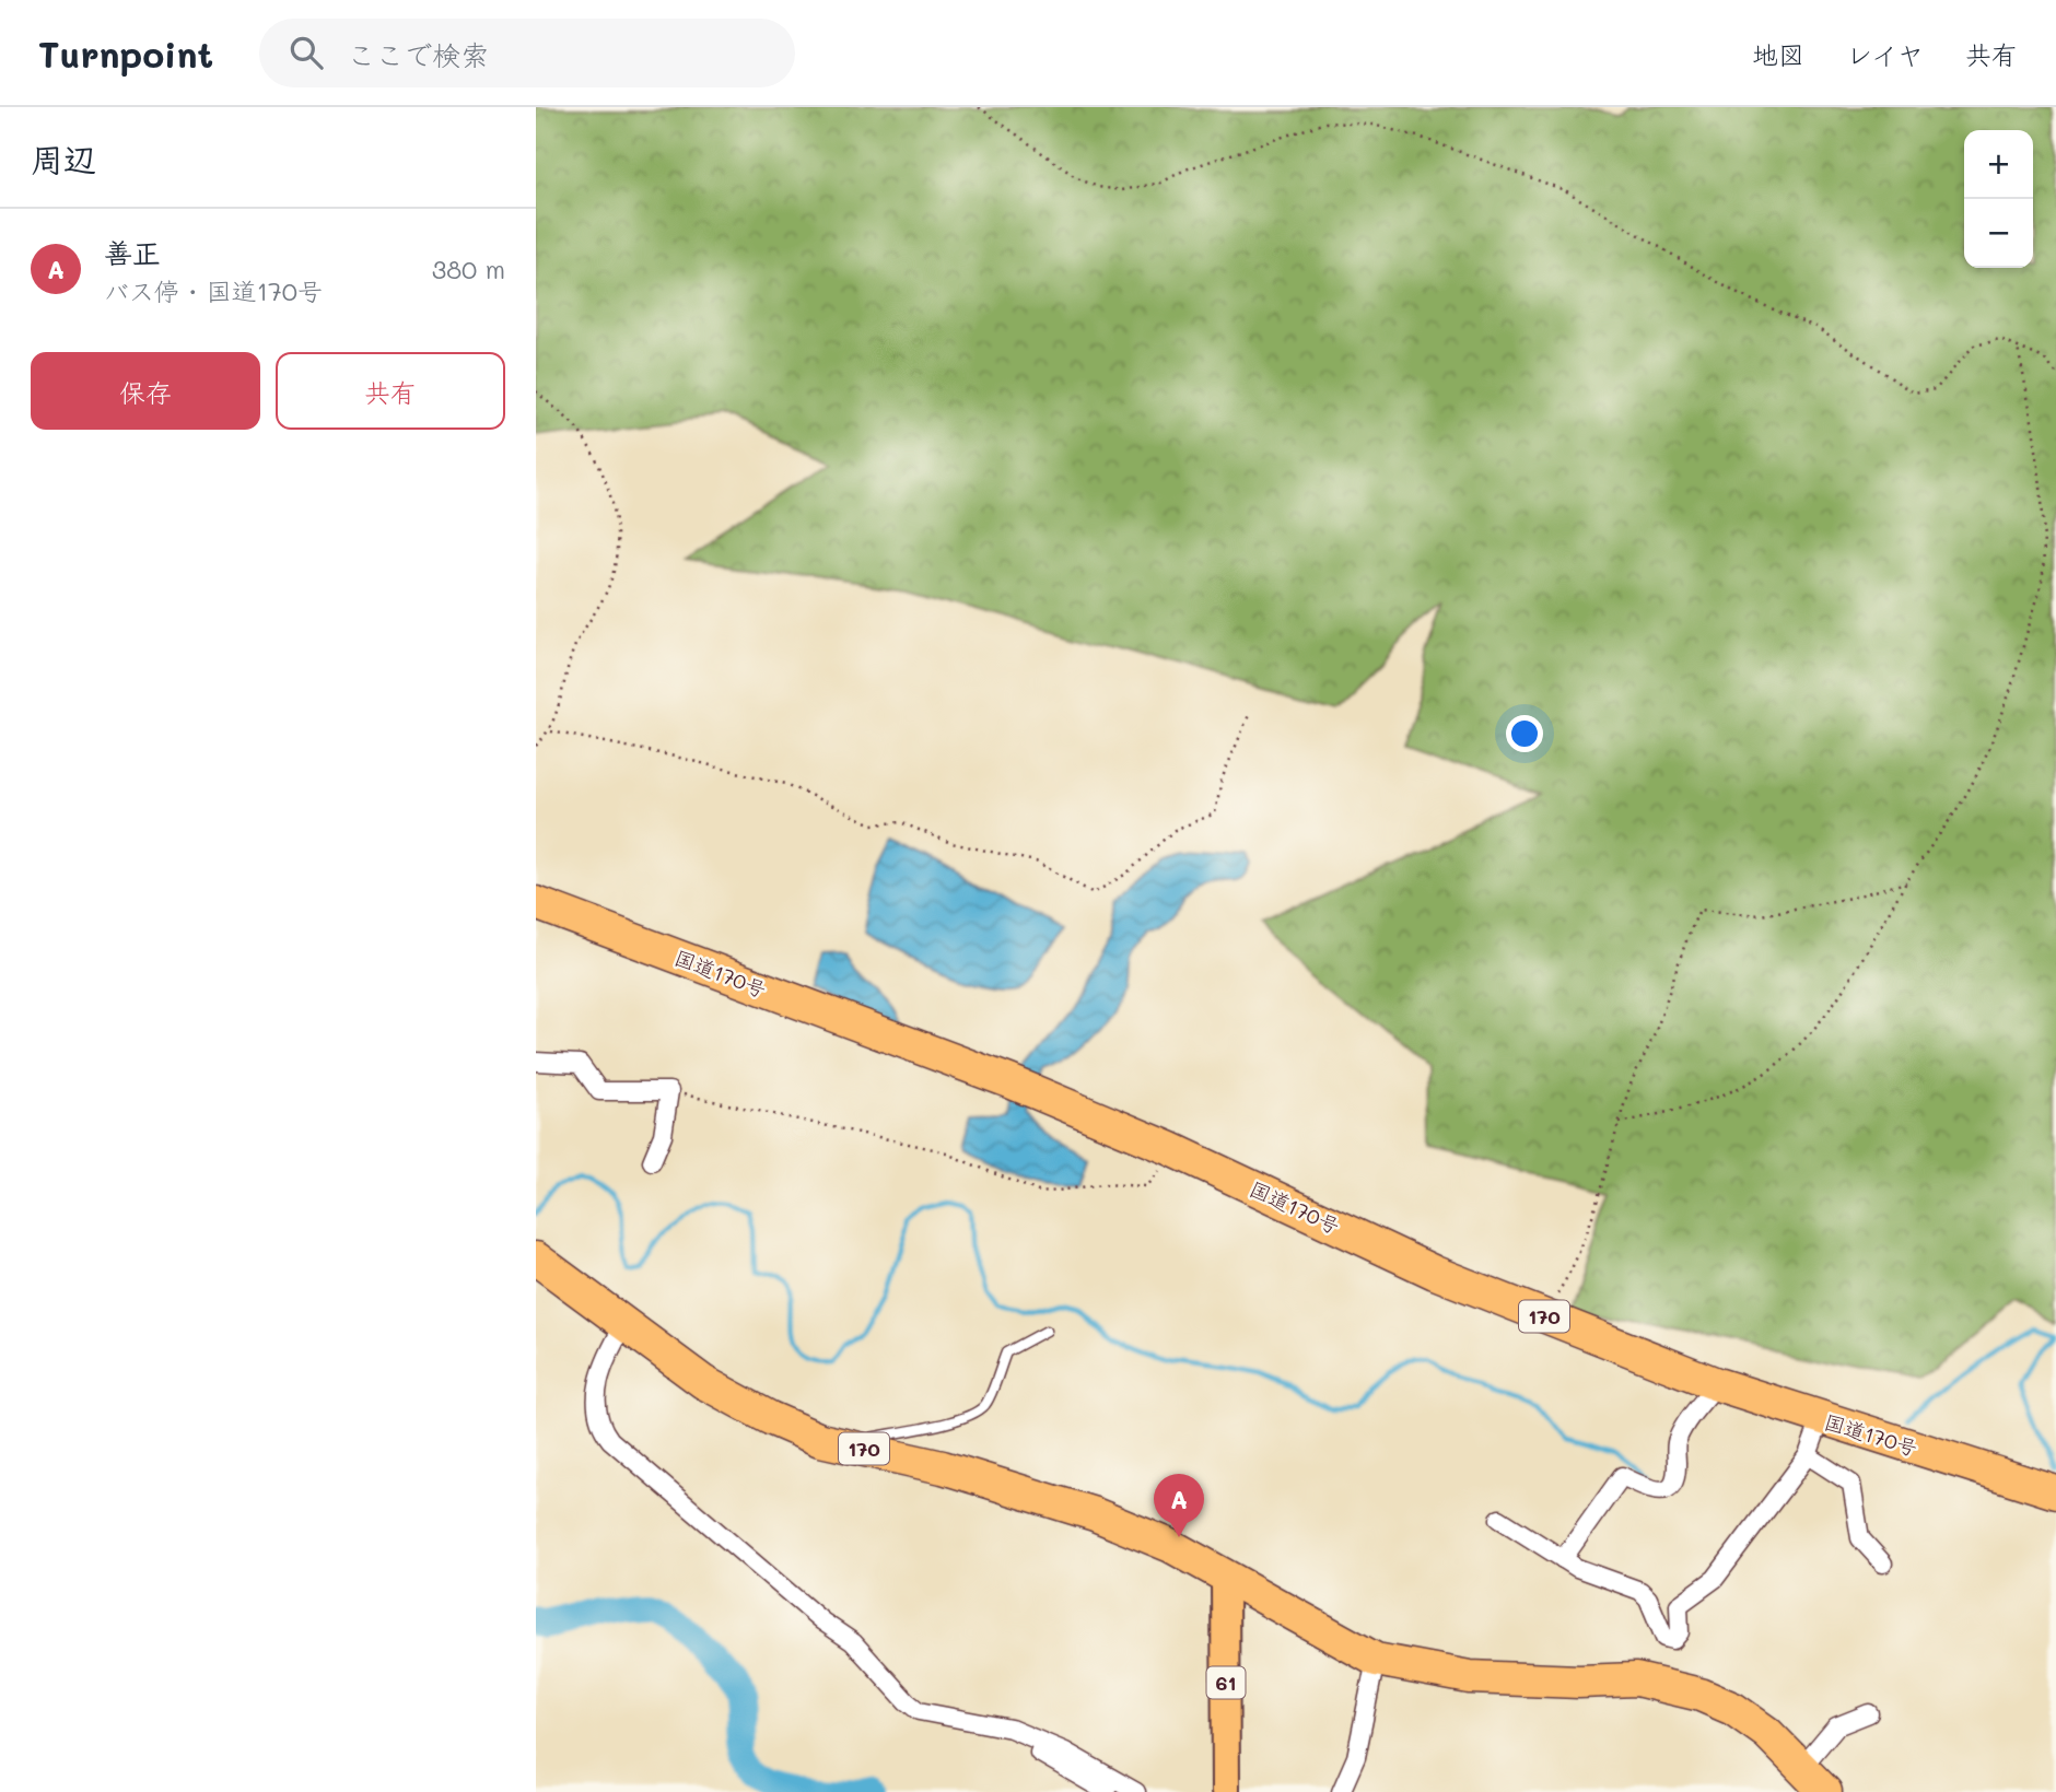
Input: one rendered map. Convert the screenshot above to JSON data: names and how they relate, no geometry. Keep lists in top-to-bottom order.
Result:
{
  "streets": {
    "highway": ["国道170号", "170"],
    "main road": ["61"]
  },
  "crossings": [
    ["170", "61"]
  ],
  "page": {
    "header": "Turnpoint",
    "search": "ここで検索",
    "nav": ["地図", "レイヤ", "共有"],
    "heading": "周辺",
    "map_buttons": ["+", "−"],
    "list": [
      {
        "mark": "A",
        "name": "善正",
        "note": "バス停 · 国道170号",
        "value": "380 m"
      }
    ],
    "buttons": ["保存", "共有"],
    "pins": "A"
  }
}
